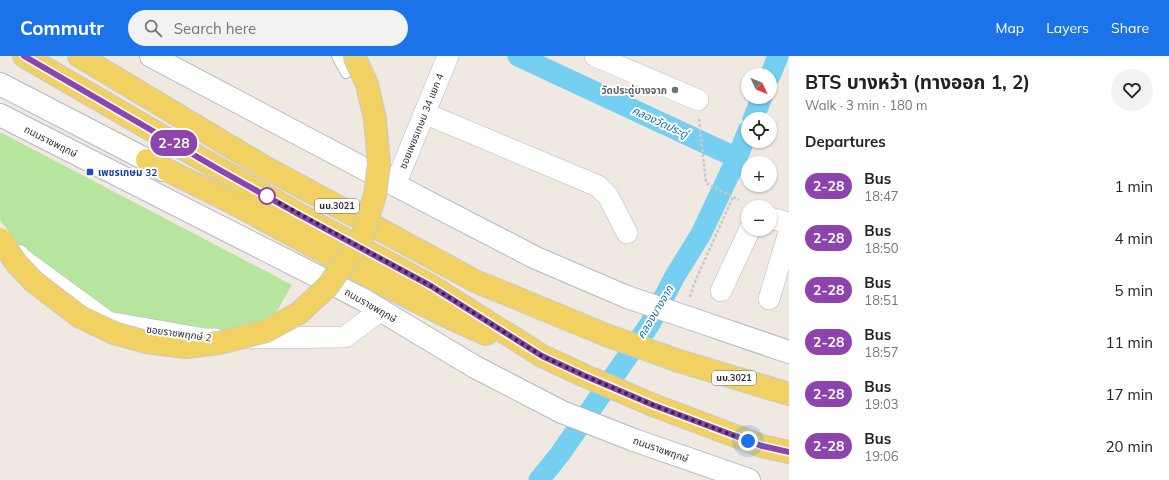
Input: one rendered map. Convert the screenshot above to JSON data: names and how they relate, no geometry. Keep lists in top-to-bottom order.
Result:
{
  "streets": {
    "main road": ["ถนนราชพฤกษ์", "นบ.3021"],
    "street": ["ซอยเพชรเกษม 34 แยก 4", "ซอยราชพฤกษ์ 2"]
  },
  "crossings": [
    ["ถนนราชพฤกษ์", "ซอยราชพฤกษ์ 2"]
  ],
  "water": ["คลองวัดประดู่", "คลองบางจาก"],
  "places": {
    "other": ["วัดประดู่บางจาก"],
    "transit": ["เพชรเกษม 32"]
  },
  "lines": ["bus line 2-28"],
  "north": "bottom right",
  "page": {
    "header": "Commutr",
    "search": "Search here",
    "nav": ["Map", "Layers", "Share"],
    "on_map": "2-28",
    "heading": [
      ["BTS บางหว้า (ทางออก 1, 2)", "Walk · 3 min · 180 m"],
      "Departures"
    ],
    "map_buttons": ["+", "−"],
    "list": [
      {
        "mark": "2-28",
        "name": "Bus",
        "note": "18:47",
        "value": "1 min"
      },
      {
        "mark": "2-28",
        "name": "Bus",
        "note": "18:50",
        "value": "4 min"
      },
      {
        "mark": "2-28",
        "name": "Bus",
        "note": "18:51",
        "value": "5 min"
      },
      {
        "mark": "2-28",
        "name": "Bus",
        "note": "18:57",
        "value": "11 min"
      },
      {
        "mark": "2-28",
        "name": "Bus",
        "note": "19:03",
        "value": "17 min"
      },
      {
        "mark": "2-28",
        "name": "Bus",
        "note": "19:06",
        "value": "20 min"
      }
    ]
  }
}
